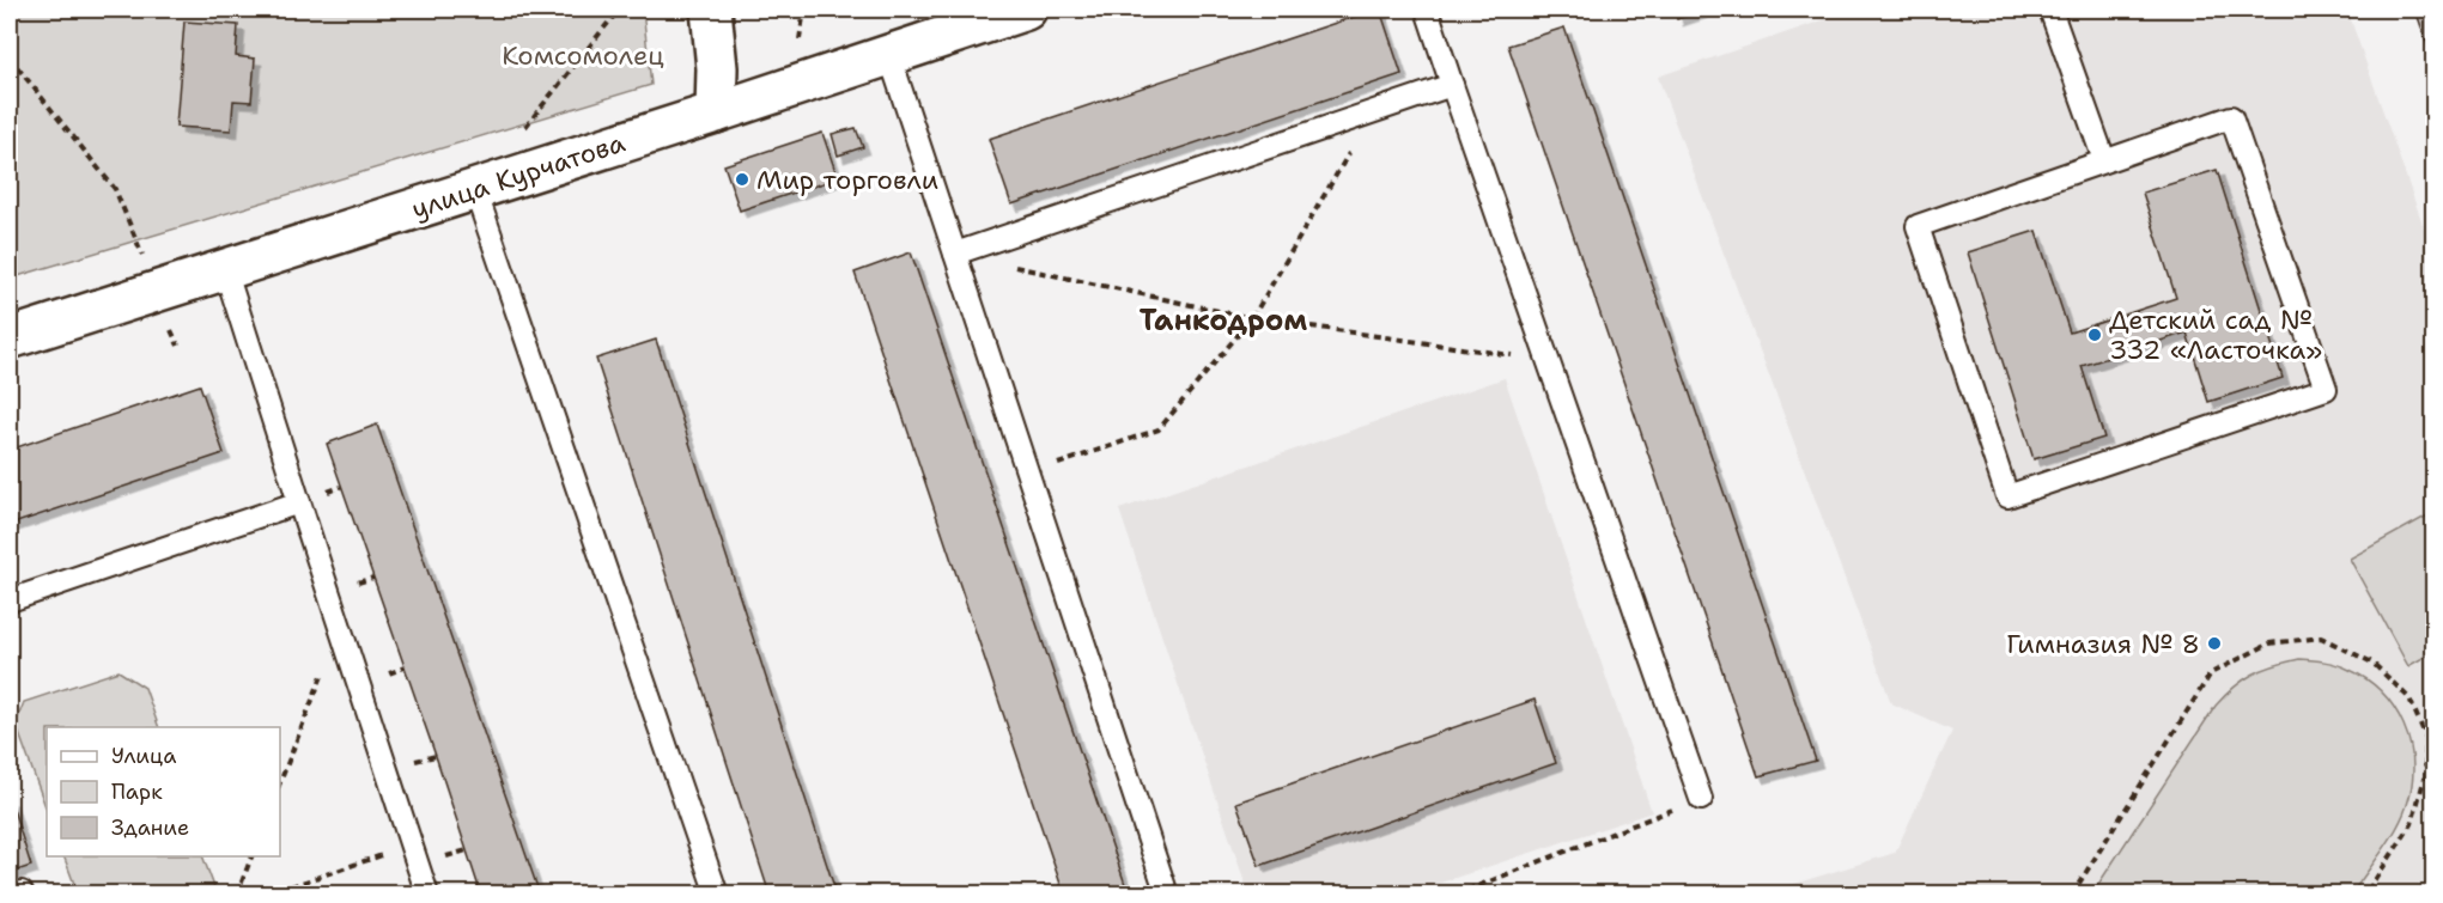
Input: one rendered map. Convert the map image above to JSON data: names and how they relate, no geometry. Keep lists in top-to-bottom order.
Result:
{
  "streets": {
    "street": ["улица Курчатова"]
  },
  "districts": ["Танкодром"],
  "parks": ["Комсомолец"],
  "places": ["Мир торговли", "Детский сад № 332 «Ласточка»", "Гимназия № 8"],
  "legend": ["Улица", "Парк", "Здание"]
}
